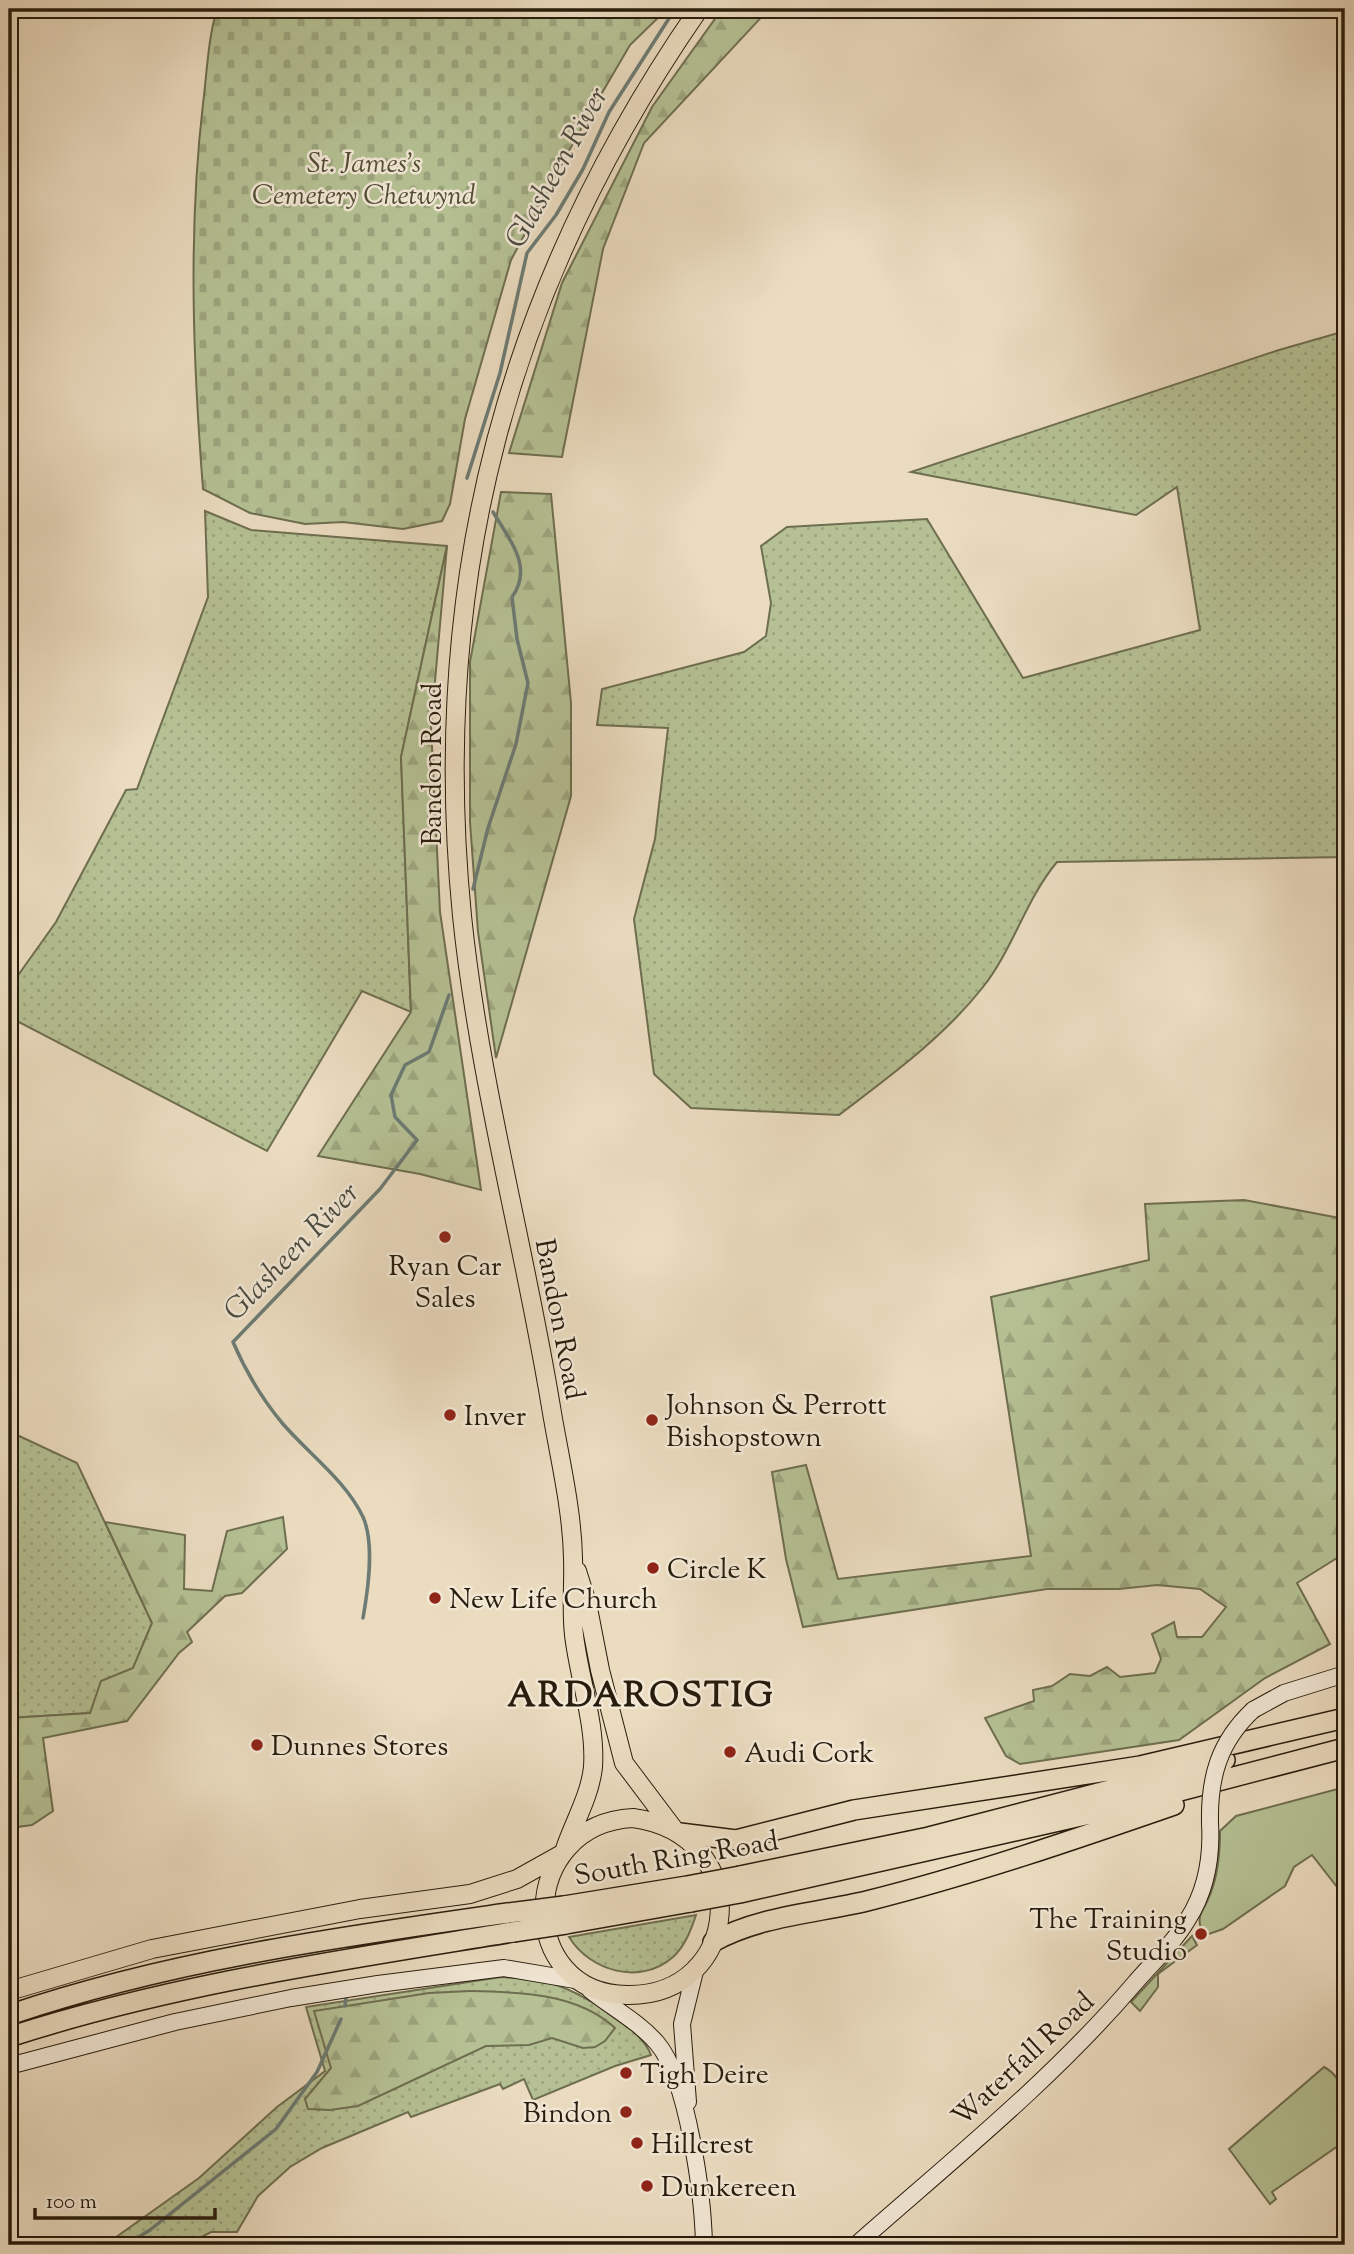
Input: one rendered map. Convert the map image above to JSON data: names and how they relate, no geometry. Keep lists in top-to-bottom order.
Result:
{
  "streets": {
    "highway": ["South Ring Road"],
    "main road": ["Bandon Road", "Waterfall Road"]
  },
  "districts": ["ARDAROSTIG"],
  "water": ["Glasheen River"],
  "parks": ["St. James's Cemetery Chetwynd"],
  "places": [
    "Ryan Car Sales",
    "Inver",
    "Johnson & Perrott Bishopstown",
    "Circle K",
    "New Life Church",
    "Dunnes Stores",
    "Audi Cork",
    "The Training Studio",
    "Tigh Deire",
    "Bindon",
    "Hillcrest",
    "Dunkereen"
  ],
  "scale_bar": "100 m"
}
